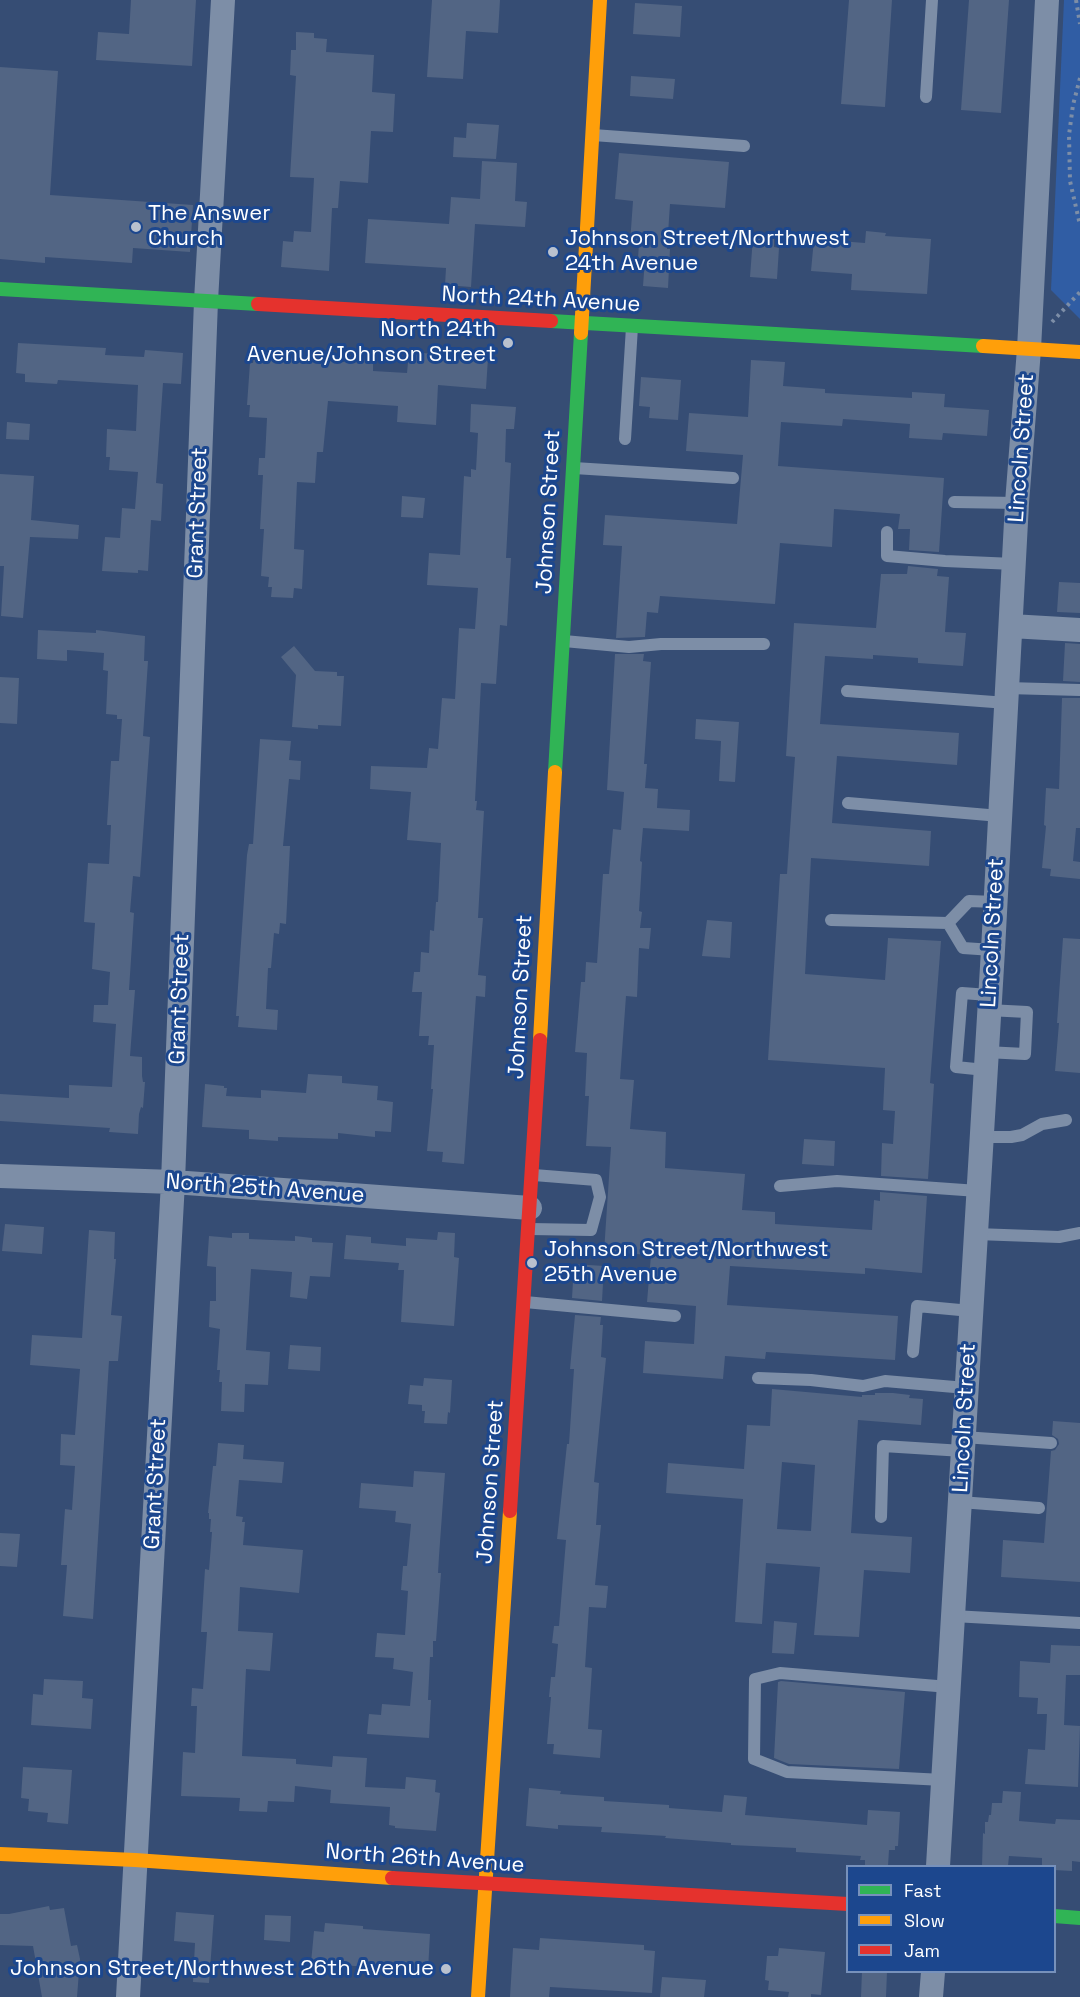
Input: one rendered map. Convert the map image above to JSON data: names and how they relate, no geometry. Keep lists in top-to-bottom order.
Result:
{
  "streets": {
    "street": [
      "North 24th Avenue",
      "Lincoln Street",
      "Johnson Street",
      "Grant Street",
      "North 25th Avenue",
      "North 26th Avenue"
    ]
  },
  "crossings": [
    ["North 24th Avenue", "Lincoln Street"],
    ["North 24th Avenue", "Johnson Street"],
    ["North 24th Avenue", "Grant Street"],
    ["Johnson Street", "North 25th Avenue"],
    ["Johnson Street", "North 26th Avenue"],
    ["Grant Street", "North 25th Avenue"],
    ["Grant Street", "North 26th Avenue"]
  ],
  "places": [
    "The Answer Church",
    "Johnson Street/Northwest 24th Avenue",
    "North 24th Avenue/Johnson Street",
    "Johnson Street/Northwest 25th Avenue",
    "Johnson Street/Northwest 26th Avenue"
  ],
  "legend": ["Fast", "Slow", "Jam"]
}
